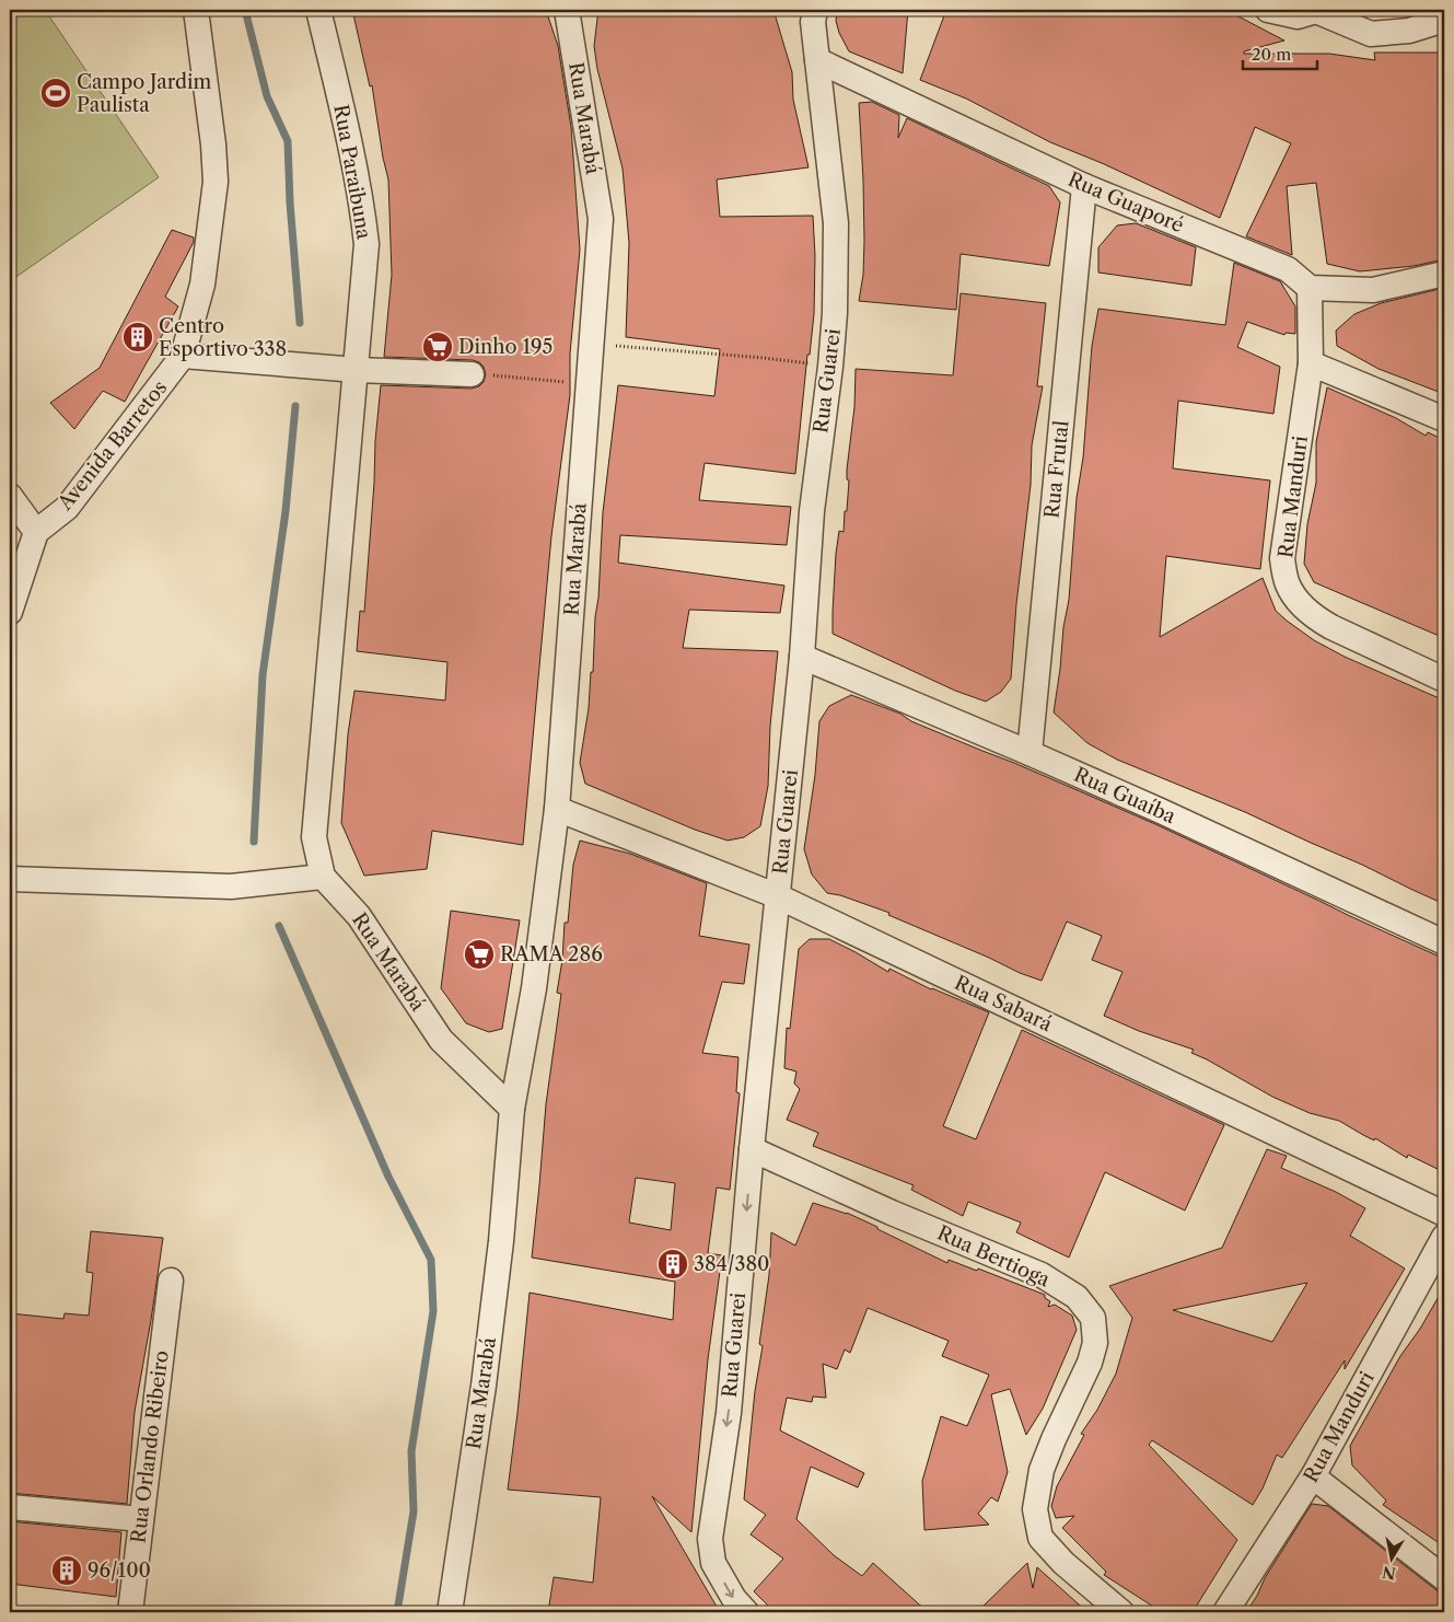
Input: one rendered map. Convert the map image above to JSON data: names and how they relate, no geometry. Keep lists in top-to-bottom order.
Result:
{
  "streets": {
    "street": [
      "Rua Marabá",
      "Rua Paraibuna",
      "Rua Guaporé",
      "Rua Guarei",
      "Avenida Barretos",
      "Rua Frutal",
      "Rua Manduri",
      "Rua Guaíba",
      "Rua Sabará",
      "Rua Bertioga",
      "Rua Orlando Ribeiro"
    ]
  },
  "crossings": [
    ["Rua Marabá", "Rua Paraibuna"],
    ["Rua Marabá", "Rua Sabará"],
    ["Rua Guaporé", "Rua Guarei"],
    ["Rua Guaporé", "Rua Frutal"],
    ["Rua Guaporé", "Rua Manduri"],
    ["Rua Guarei", "Rua Guaíba"],
    ["Rua Guarei", "Rua Sabará"],
    ["Rua Guarei", "Rua Bertioga"],
    ["Rua Frutal", "Rua Guaíba"]
  ],
  "places": {
    "sports": ["Campo Jardim Paulista"],
    "building": ["Centro Esportivo 338", "384/380", "96/100"],
    "supermarket": ["Dinho 195", "RAMA 286"]
  },
  "scale_bar": "20 m",
  "north": "bottom"
}
